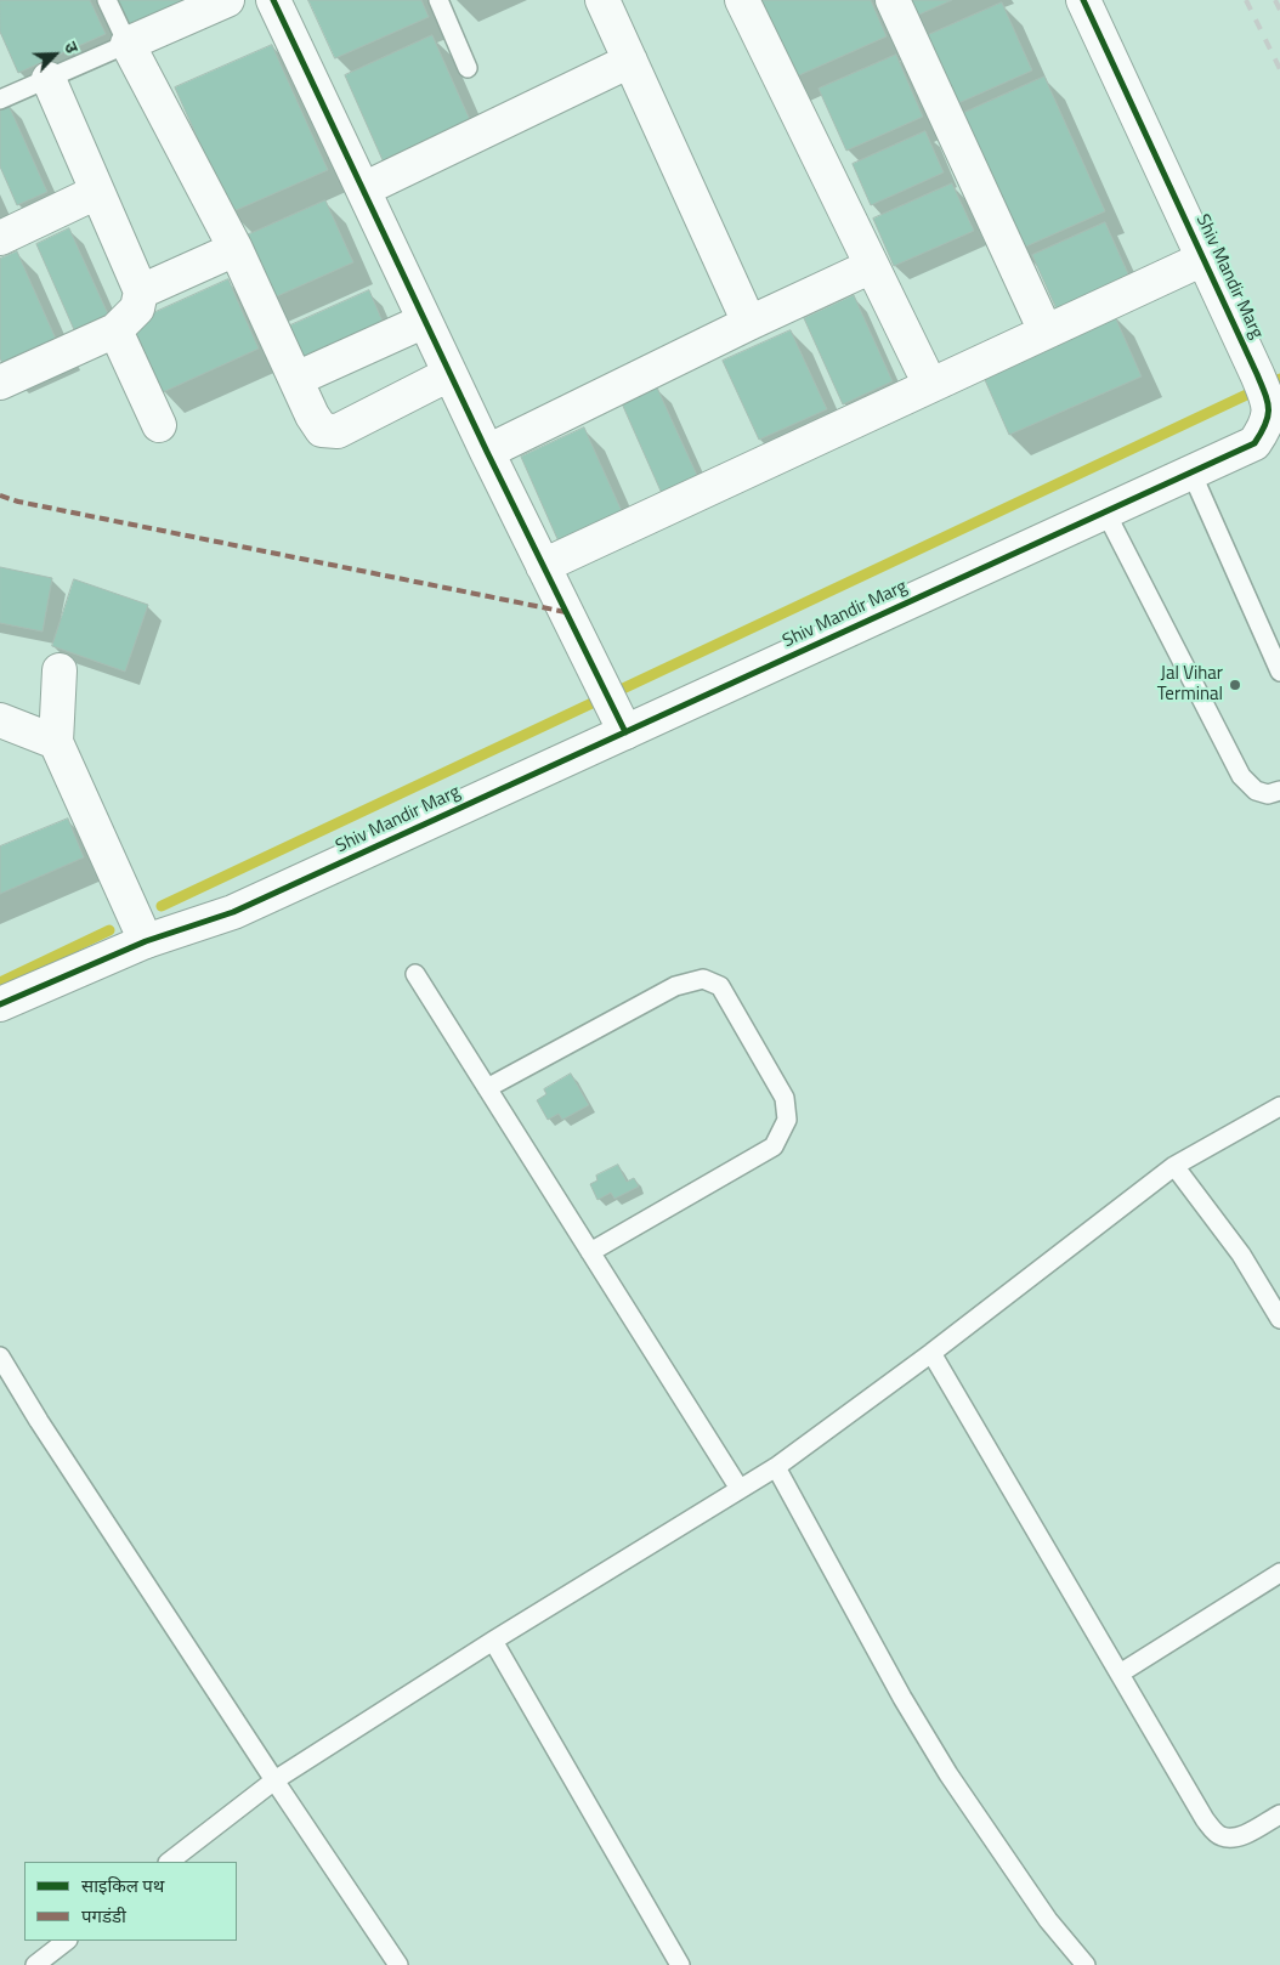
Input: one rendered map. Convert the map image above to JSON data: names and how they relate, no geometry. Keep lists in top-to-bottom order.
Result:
{
  "streets": {
    "street": ["Shiv Mandir Marg"]
  },
  "places": ["Jal Vihar Terminal"],
  "legend": ["साइकिल पथ", "पगडंडी"],
  "north": "top right"
}
